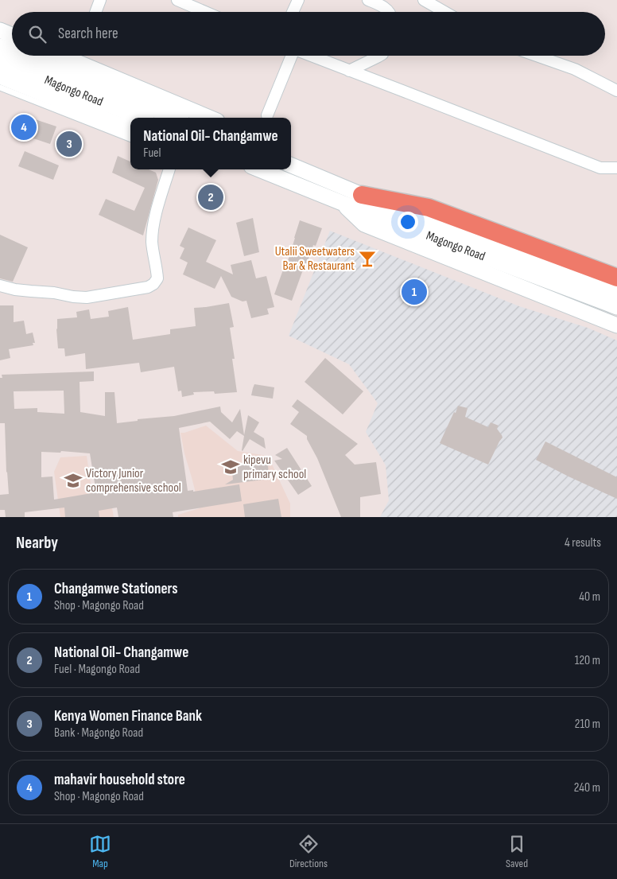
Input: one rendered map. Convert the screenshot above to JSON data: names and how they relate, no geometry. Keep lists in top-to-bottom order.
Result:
{
  "streets": {
    "main road": ["Magongo Road"]
  },
  "places": {
    "bar": ["Utalii Sweetwaters Bar & Restaurant"],
    "school or university": ["kipevu primary school", "Victory Junior comprehensive school"]
  },
  "page": {
    "search": "Search here",
    "pins": [
      "4",
      "3",
      "2",
      "1"
    ],
    "popup": ["National Oil- Changamwe", "Fuel"],
    "heading": ["Nearby", "4 results"],
    "list": [
      {
        "mark": "1",
        "name": "Changamwe Stationers",
        "note": "Shop · Magongo Road",
        "value": "40 m"
      },
      {
        "mark": "2",
        "name": "National Oil- Changamwe",
        "note": "Fuel · Magongo Road",
        "value": "120 m"
      },
      {
        "mark": "3",
        "name": "Kenya Women Finance Bank",
        "note": "Bank · Magongo Road",
        "value": "210 m"
      },
      {
        "mark": "4",
        "name": "mahavir household store",
        "note": "Shop · Magongo Road",
        "value": "240 m"
      }
    ],
    "nav": ["Map", "Directions", "Saved"]
  }
}
